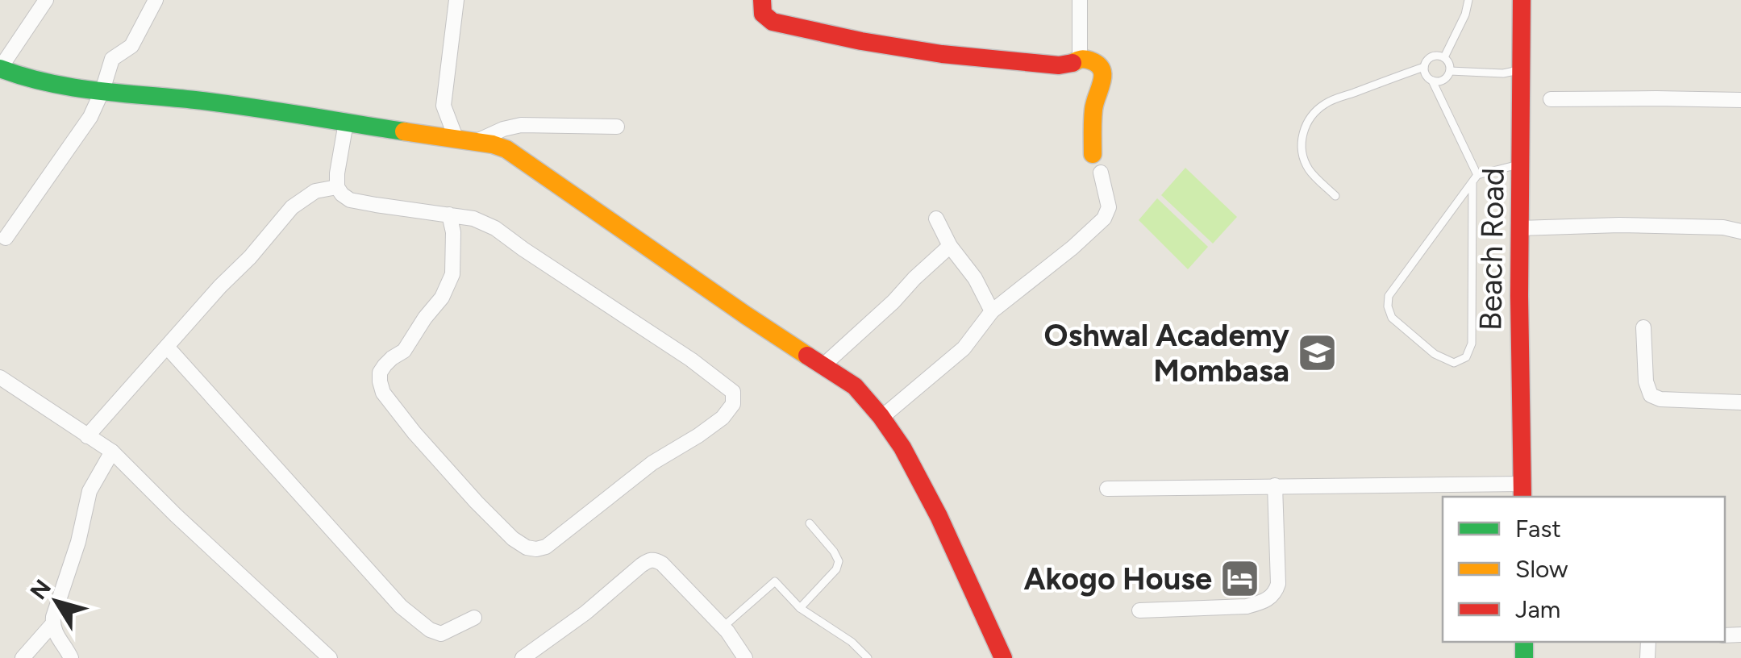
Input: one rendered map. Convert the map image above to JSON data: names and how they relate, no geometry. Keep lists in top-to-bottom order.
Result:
{
  "streets": {
    "street": ["Beach Road"]
  },
  "places": {
    "school or university": ["Oshwal Academy Mombasa"],
    "hotel": ["Akogo House"]
  },
  "legend": ["Fast", "Slow", "Jam"],
  "north": "top left"
}
